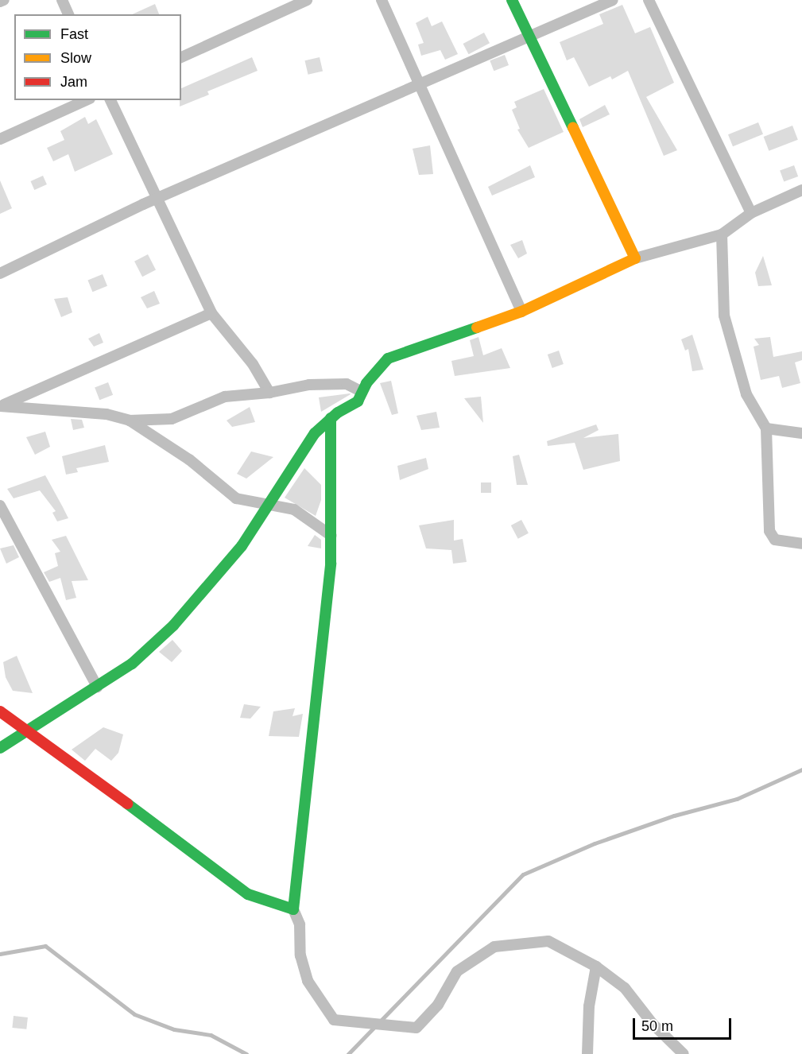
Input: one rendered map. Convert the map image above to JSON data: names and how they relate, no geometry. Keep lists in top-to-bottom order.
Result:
{
  "legend": ["Fast", "Slow", "Jam"],
  "scale_bar": "50 m"
}
